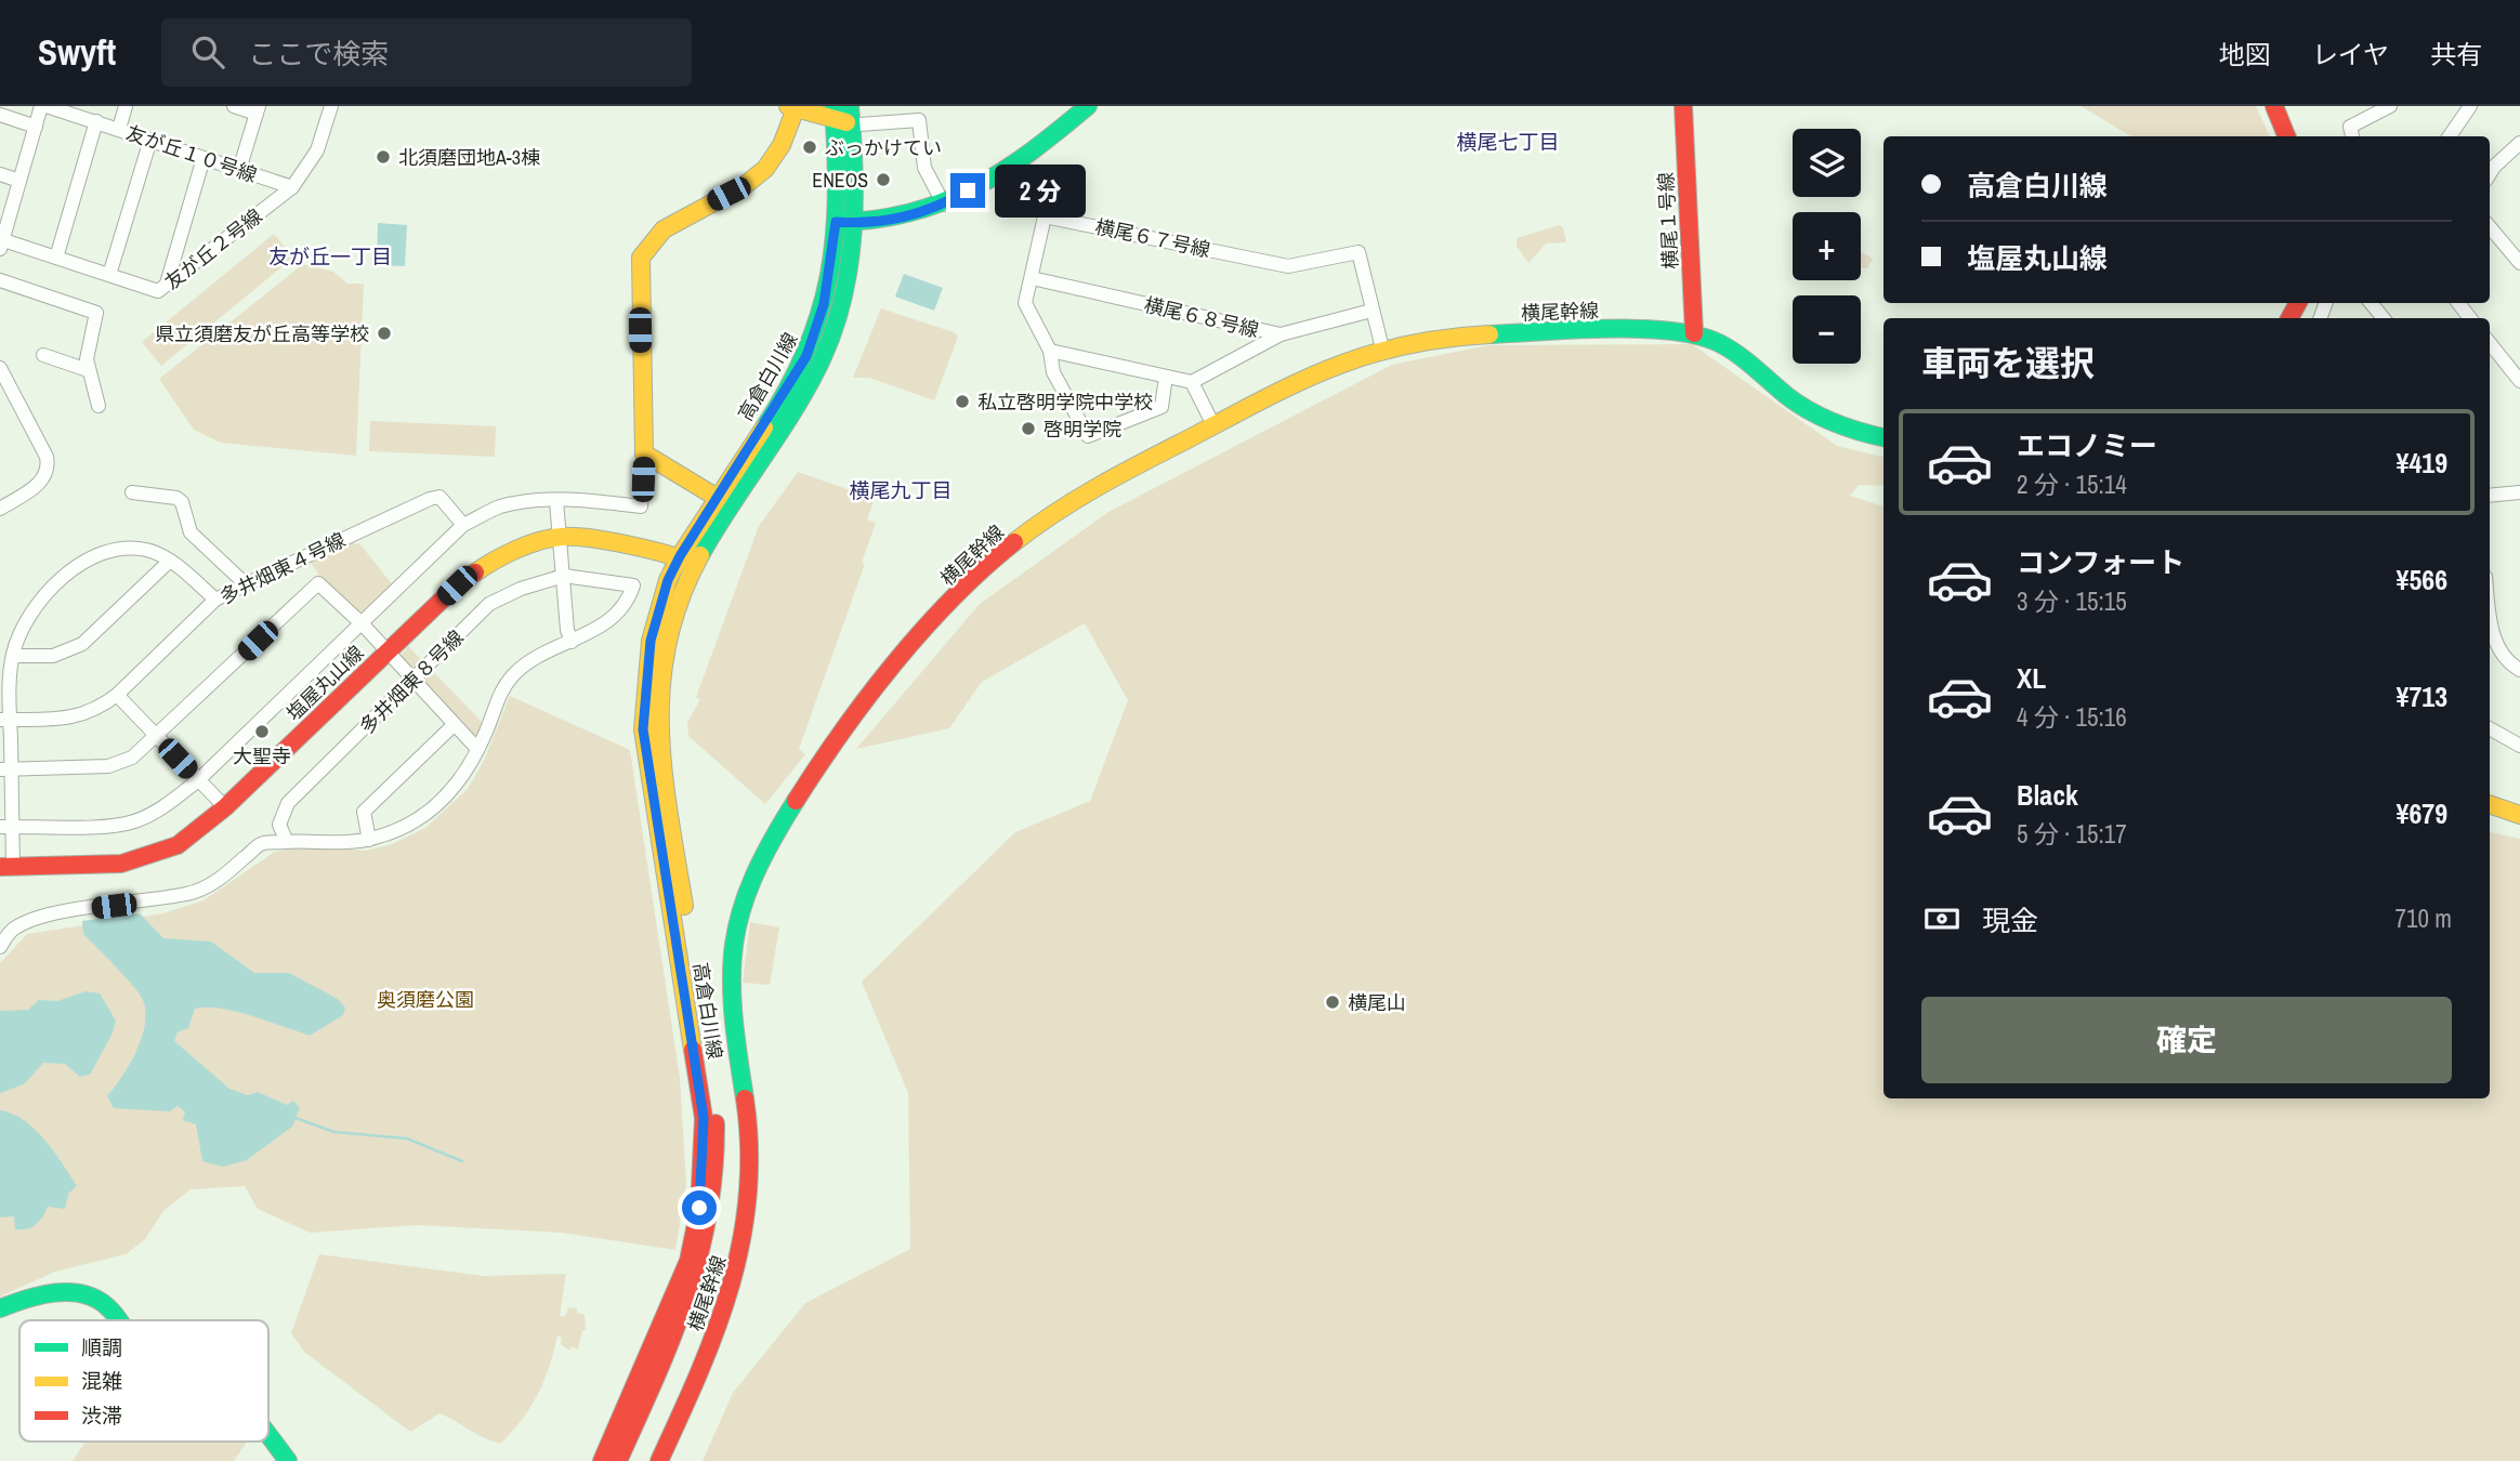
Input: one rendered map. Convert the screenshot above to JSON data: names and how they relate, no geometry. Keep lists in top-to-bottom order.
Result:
{
  "streets": {
    "street": [
      "友が丘１０号線",
      "横尾１号線",
      "横尾６７号線",
      "友が丘２号線",
      "横尾幹線",
      "横尾６８号線",
      "高倉白川線",
      "多井畑東４号線",
      "多井畑東８号線",
      "塩屋丸山線"
    ]
  },
  "crossings": [
    ["友が丘１０号線", "友が丘２号線"],
    ["横尾１号線", "横尾幹線"],
    ["横尾６７号線", "横尾幹線"],
    ["横尾６７号線", "横尾６８号線"],
    ["高倉白川線", "塩屋丸山線"]
  ],
  "districts": ["横尾七丁目", "友が丘一丁目", "横尾九丁目"],
  "parks": ["奥須磨公園"],
  "places": [
    "ぶっかけてい",
    "北須磨団地A-3棟",
    "ENEOS",
    "県立須磨友が丘高等学校",
    "私立啓明学院中学校",
    "啓明学院",
    "大聖寺",
    "横尾山"
  ],
  "legend": ["順調", "混雑", "渋滞"],
  "page": {
    "header": "Swyft",
    "search": "ここで検索",
    "nav": ["地図", "レイヤ", "共有"],
    "map_buttons": ["+", "−"],
    "banner": ["高倉白川線", "塩屋丸山線"],
    "bubble": "2 分",
    "heading": "車両を選択",
    "list": [
      {
        "name": "エコノミー",
        "note": "2 分 · 15:14",
        "value": "¥419"
      },
      {
        "name": "コンフォート",
        "note": "3 分 · 15:15",
        "value": "¥566"
      },
      {
        "name": "XL",
        "note": "4 分 · 15:16",
        "value": "¥713"
      },
      {
        "name": "Black",
        "note": "5 分 · 15:17",
        "value": "¥679"
      }
    ],
    "pay": ["現金", "710 m"],
    "buttons": "確定"
  }
}
